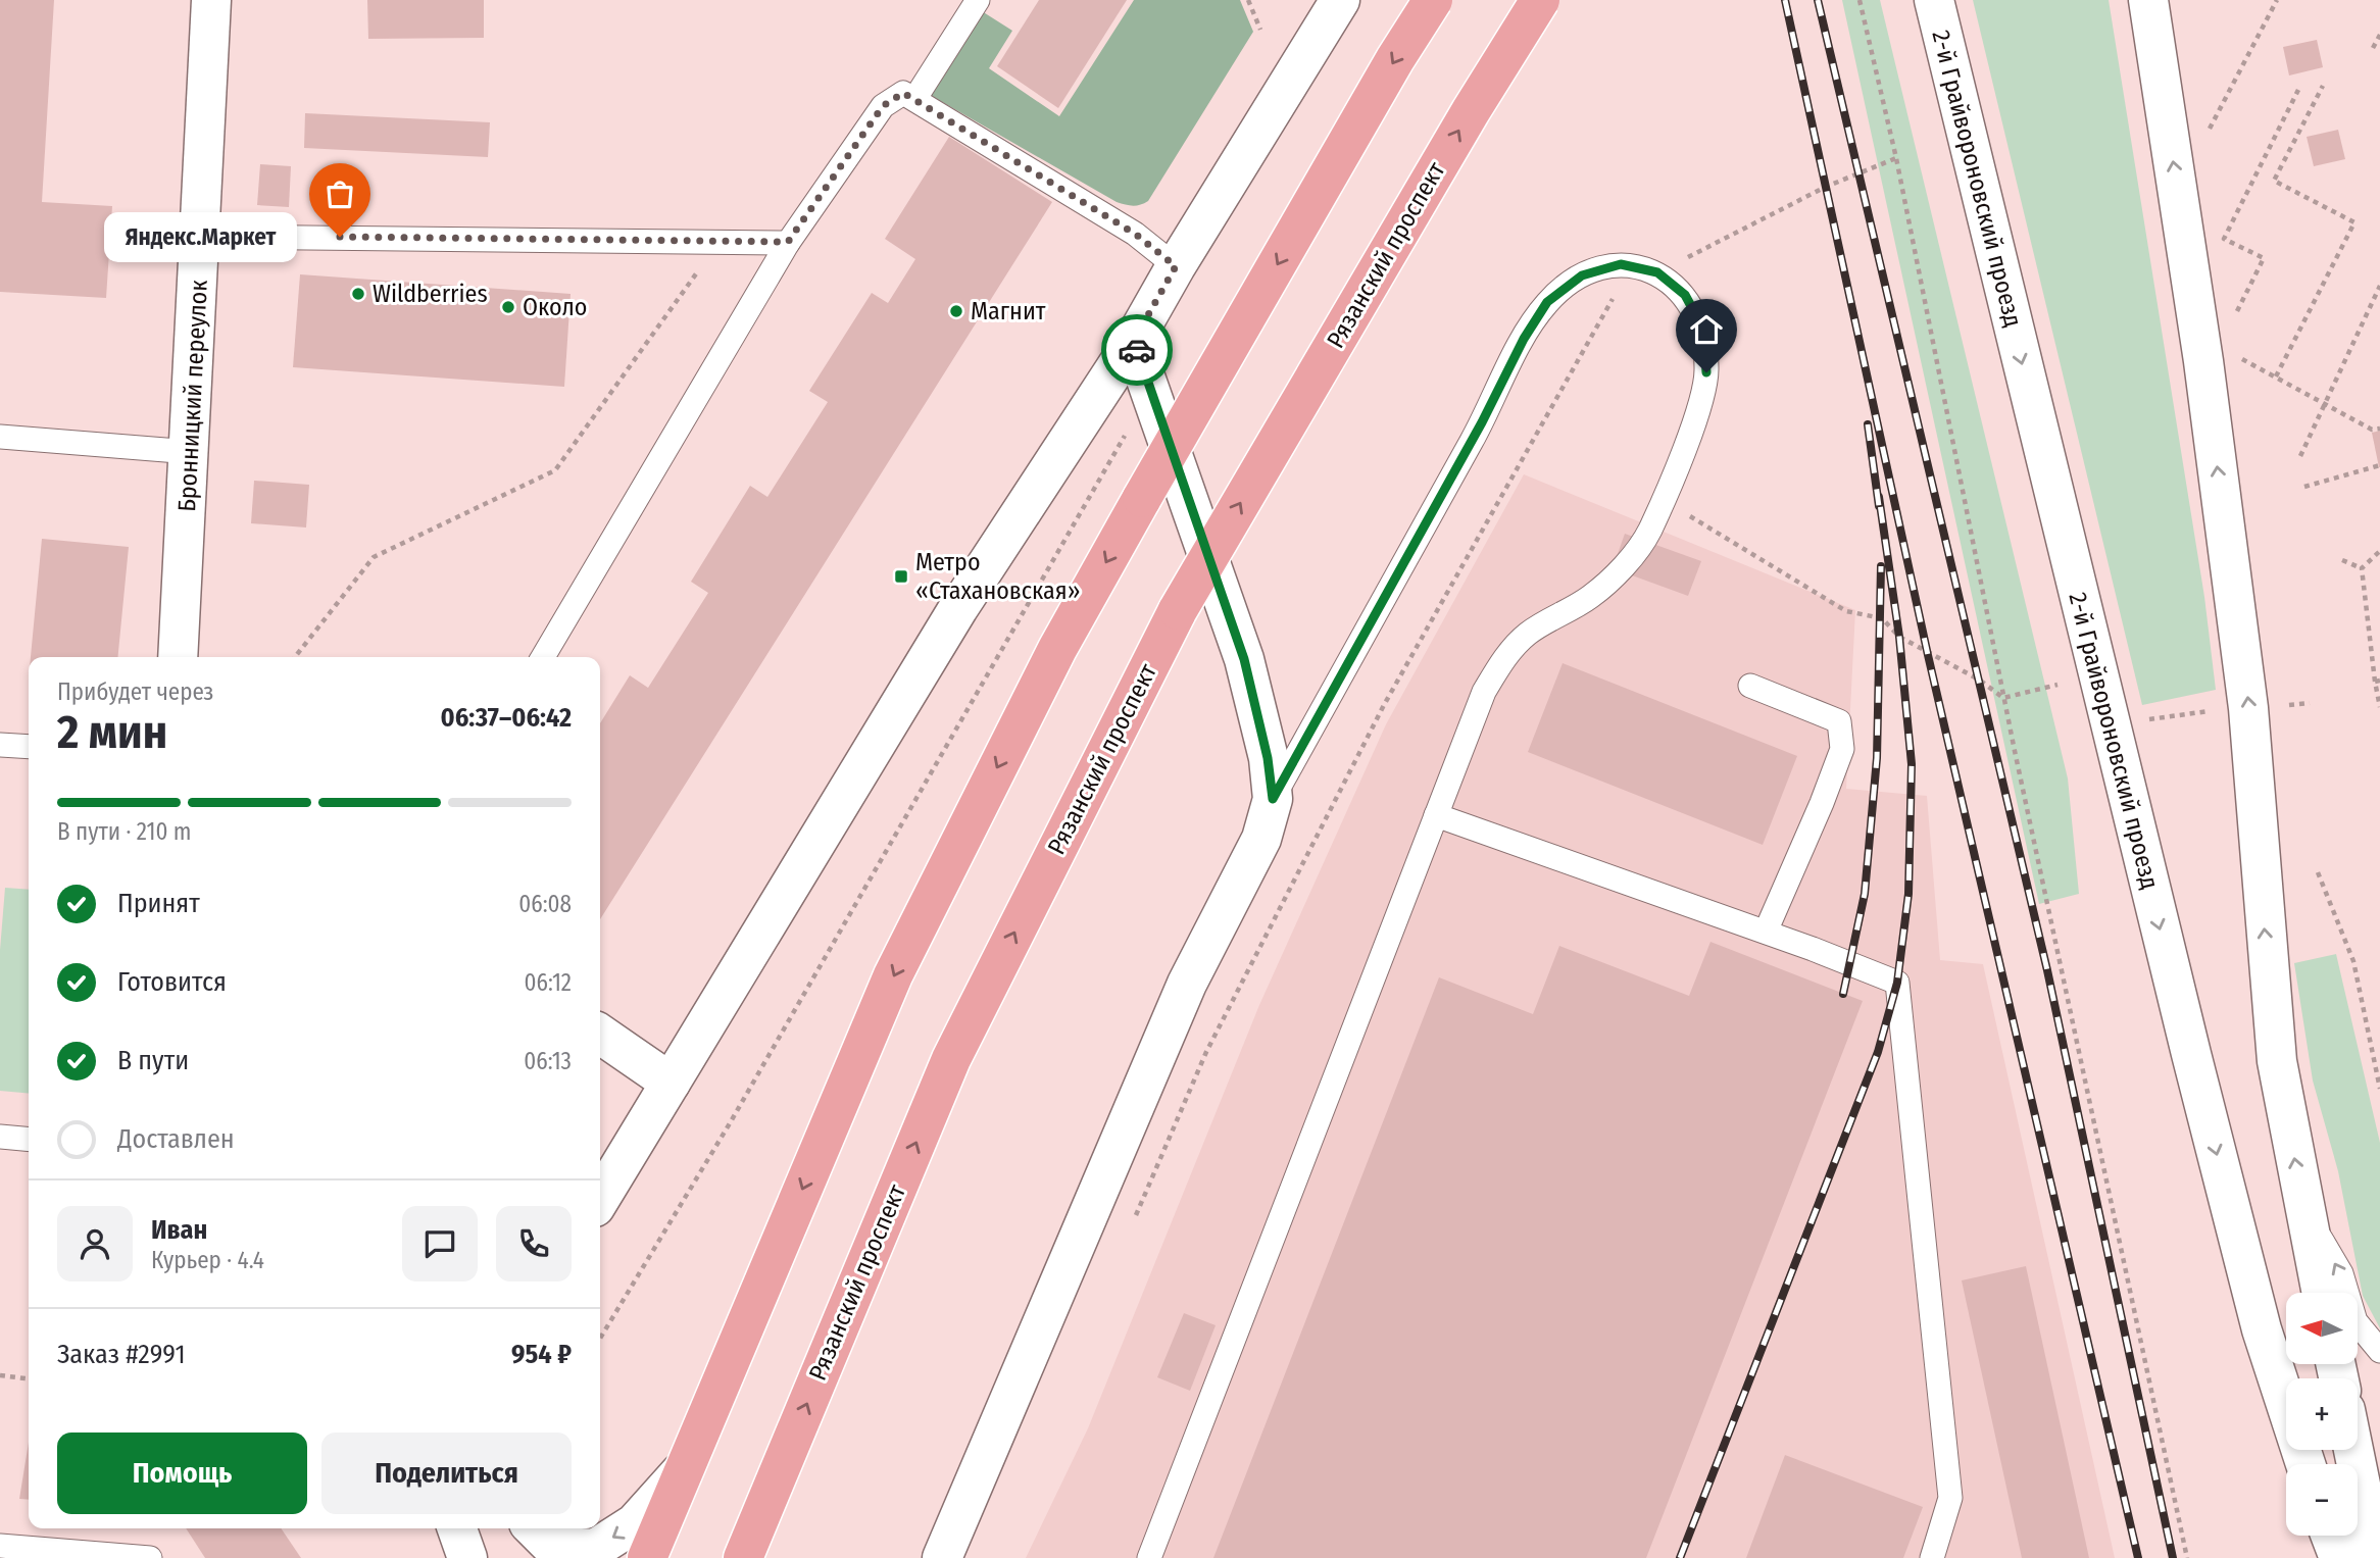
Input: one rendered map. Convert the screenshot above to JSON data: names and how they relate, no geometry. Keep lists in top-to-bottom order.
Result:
{
  "streets": {
    "main road": ["Рязанский проспект"],
    "street": ["2-й Грайвороновский проезд", "Бронницкий переулок"]
  },
  "places": {
    "other": [
      "Яндекс.Маркет",
      "Wildberries",
      "Около",
      "Магнит"
    ],
    "transit": ["Метро «Стахановская»"]
  },
  "north": "left",
  "page": {
    "bubble": "Яндекс.Маркет",
    "heading": ["2 мин", "Прибудет через", "06:37–06:42"],
    "panel": [
      "Иван",
      "Курьер · 4.4",
      "Заказ #2991",
      "954 ₽"
    ],
    "bar": "В пути · 210 m",
    "list": [
      ["Принят", "06:08"],
      ["Готовится", "06:12"],
      ["В пути", "06:13"],
      "Доставлен"
    ],
    "map_buttons": ["+", "−"],
    "buttons": ["Помощь", "Поделиться"]
  }
}
